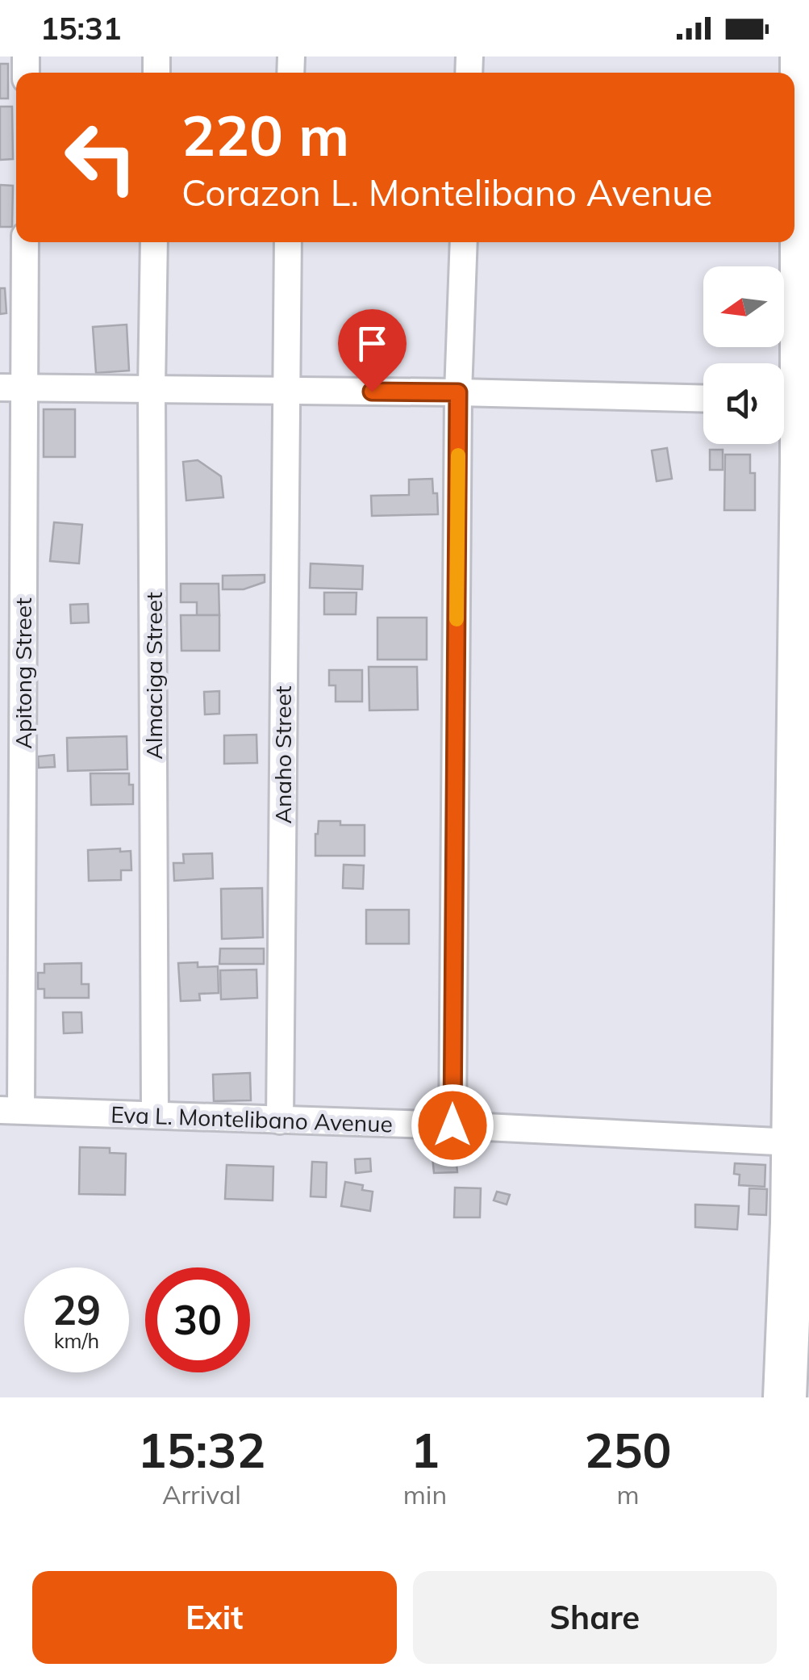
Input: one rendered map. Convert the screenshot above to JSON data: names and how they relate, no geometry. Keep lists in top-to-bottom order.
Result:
{
  "streets": {
    "street": [
      "Apitong Street",
      "Almaciga Street",
      "Anaho Street",
      "Eva L. Montelibano Avenue"
    ]
  },
  "crossings": [
    ["Apitong Street", "Eva L. Montelibano Avenue"],
    ["Almaciga Street", "Eva L. Montelibano Avenue"],
    ["Anaho Street", "Eva L. Montelibano Avenue"]
  ],
  "north": "left",
  "page": {
    "status": "15:31",
    "turn": ["220 m", "Corazon L. Montelibano Avenue"],
    "speed": "29 km/h",
    "limit": "30",
    "eta": [
      "15:32",
      "Arrival",
      "1",
      "min",
      "250",
      "m"
    ],
    "buttons": ["Exit", "Share"]
  }
}
